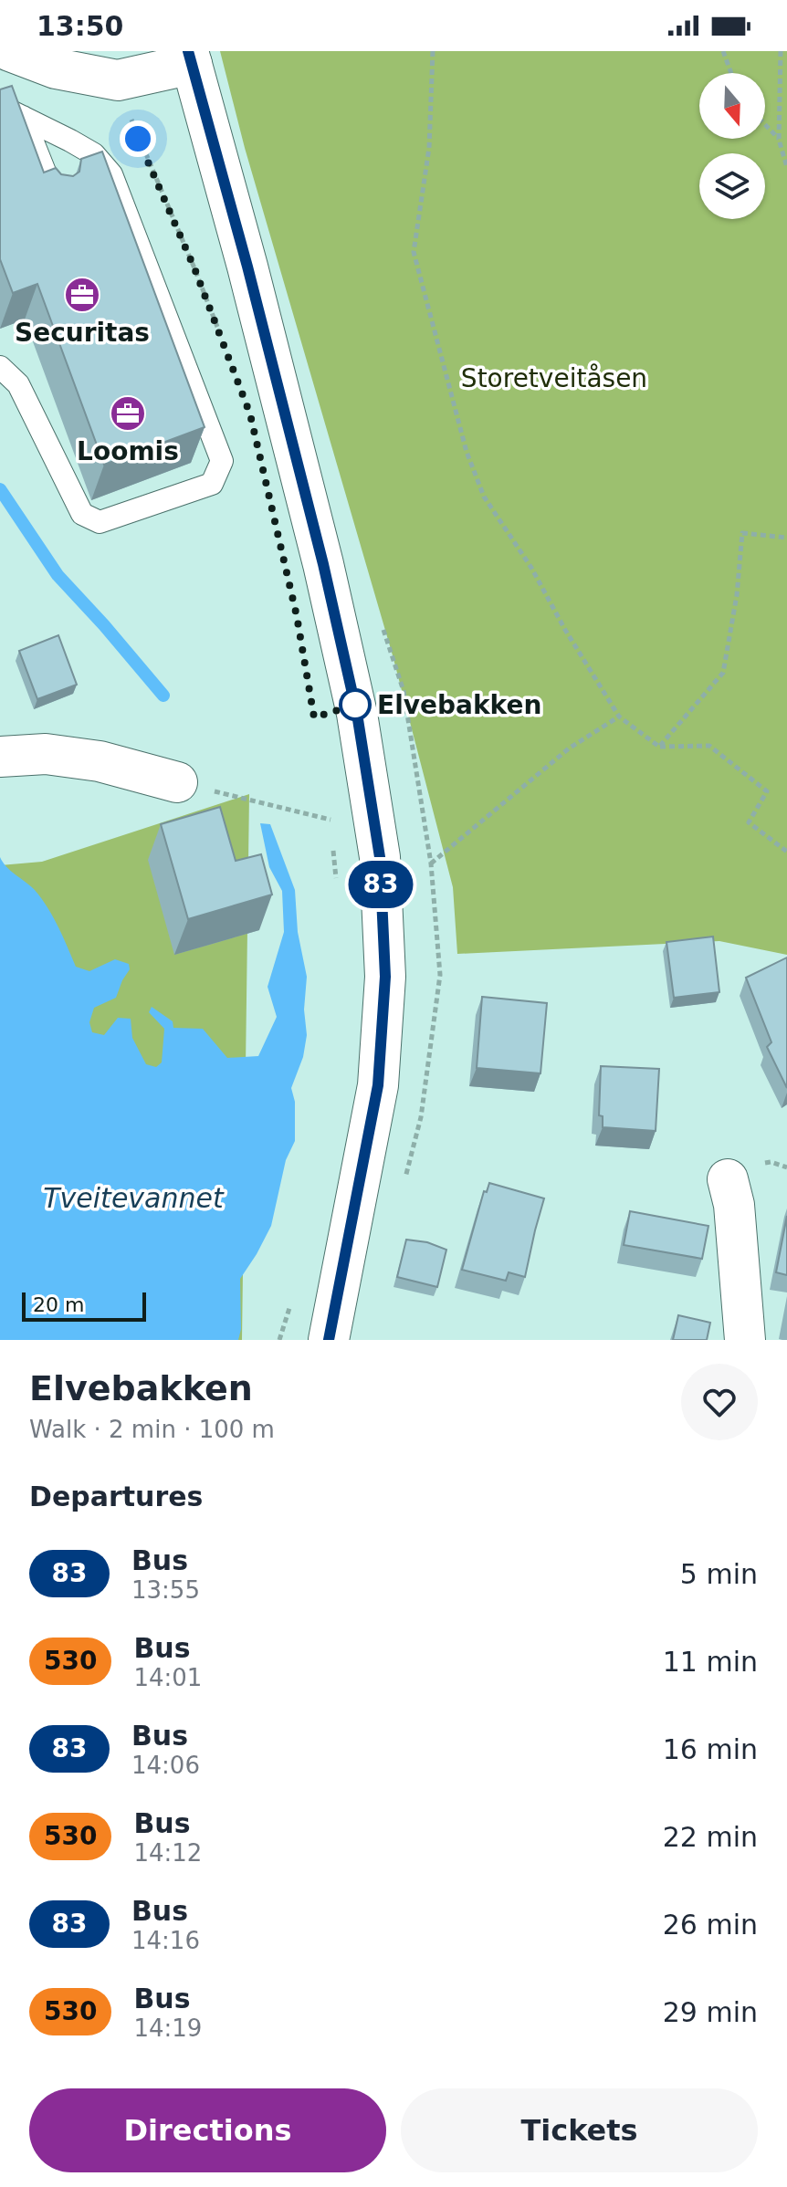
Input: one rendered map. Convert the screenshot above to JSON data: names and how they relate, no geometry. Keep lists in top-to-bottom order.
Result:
{
  "water": ["Tveitevannet"],
  "parks": ["Storetveitåsen"],
  "places": {
    "office": ["Securitas", "Loomis"],
    "other": ["Elvebakken"]
  },
  "lines": ["bus line 83"],
  "scale_bar": "20 m",
  "north": "bottom",
  "page": {
    "status": "13:50",
    "on_map": "83",
    "scale": "20 m",
    "heading": [
      ["Elvebakken", "Walk · 2 min · 100 m"],
      "Departures"
    ],
    "list": [
      {
        "mark": "83",
        "name": "Bus",
        "note": "13:55",
        "value": "5 min"
      },
      {
        "mark": "530",
        "name": "Bus",
        "note": "14:01",
        "value": "11 min"
      },
      {
        "mark": "83",
        "name": "Bus",
        "note": "14:06",
        "value": "16 min"
      },
      {
        "mark": "530",
        "name": "Bus",
        "note": "14:12",
        "value": "22 min"
      },
      {
        "mark": "83",
        "name": "Bus",
        "note": "14:16",
        "value": "26 min"
      },
      {
        "mark": "530",
        "name": "Bus",
        "note": "14:19",
        "value": "29 min"
      }
    ],
    "buttons": ["Directions", "Tickets"]
  }
}
